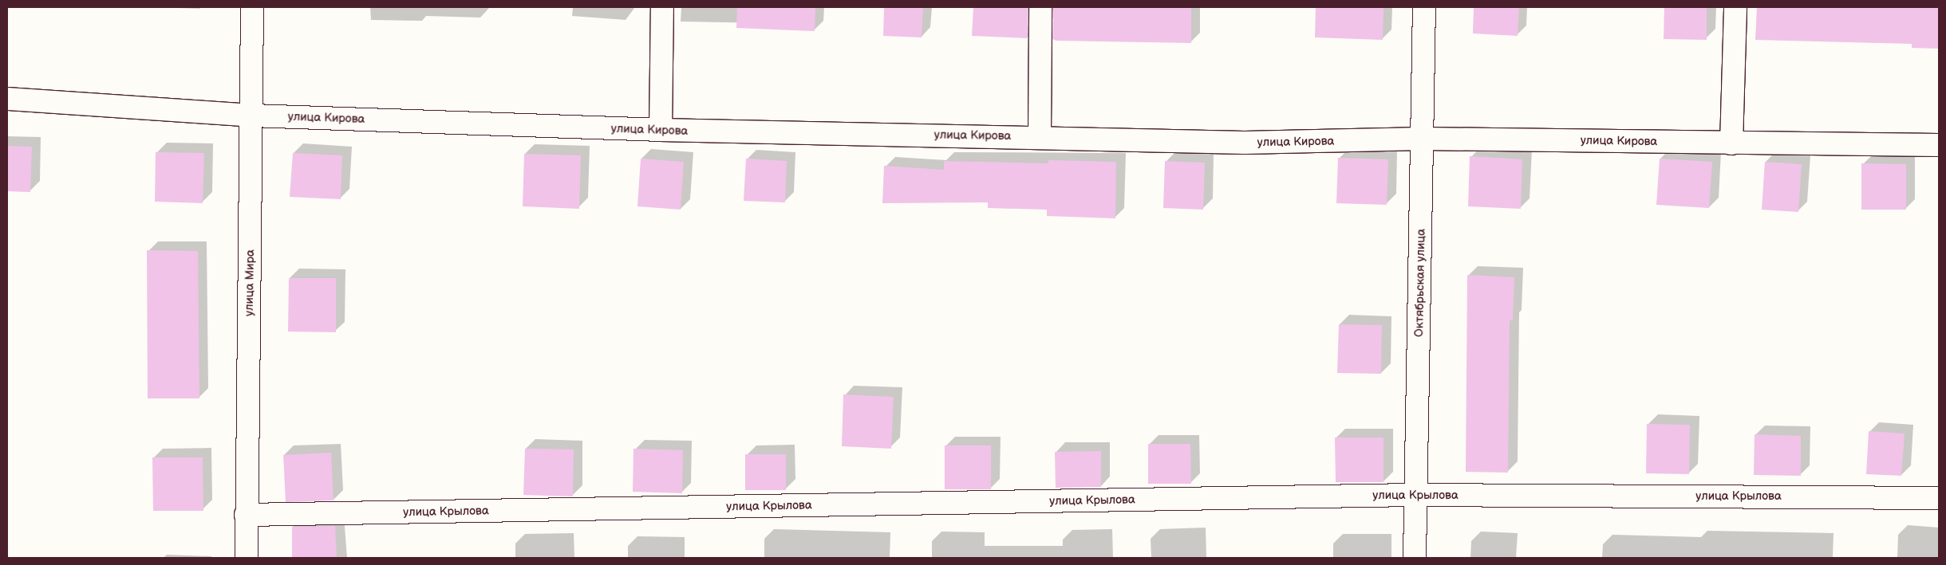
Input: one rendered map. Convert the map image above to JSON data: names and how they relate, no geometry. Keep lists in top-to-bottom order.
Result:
{
  "streets": {
    "street": [
      "улица Кирова",
      "улица Мира",
      "Октябрьская улица",
      "улица Крылова"
    ]
  },
  "crossings": [
    ["улица Кирова", "улица Мира"],
    ["улица Кирова", "Октябрьская улица"],
    ["улица Мира", "улица Крылова"],
    ["Октябрьская улица", "улица Крылова"]
  ]
}
